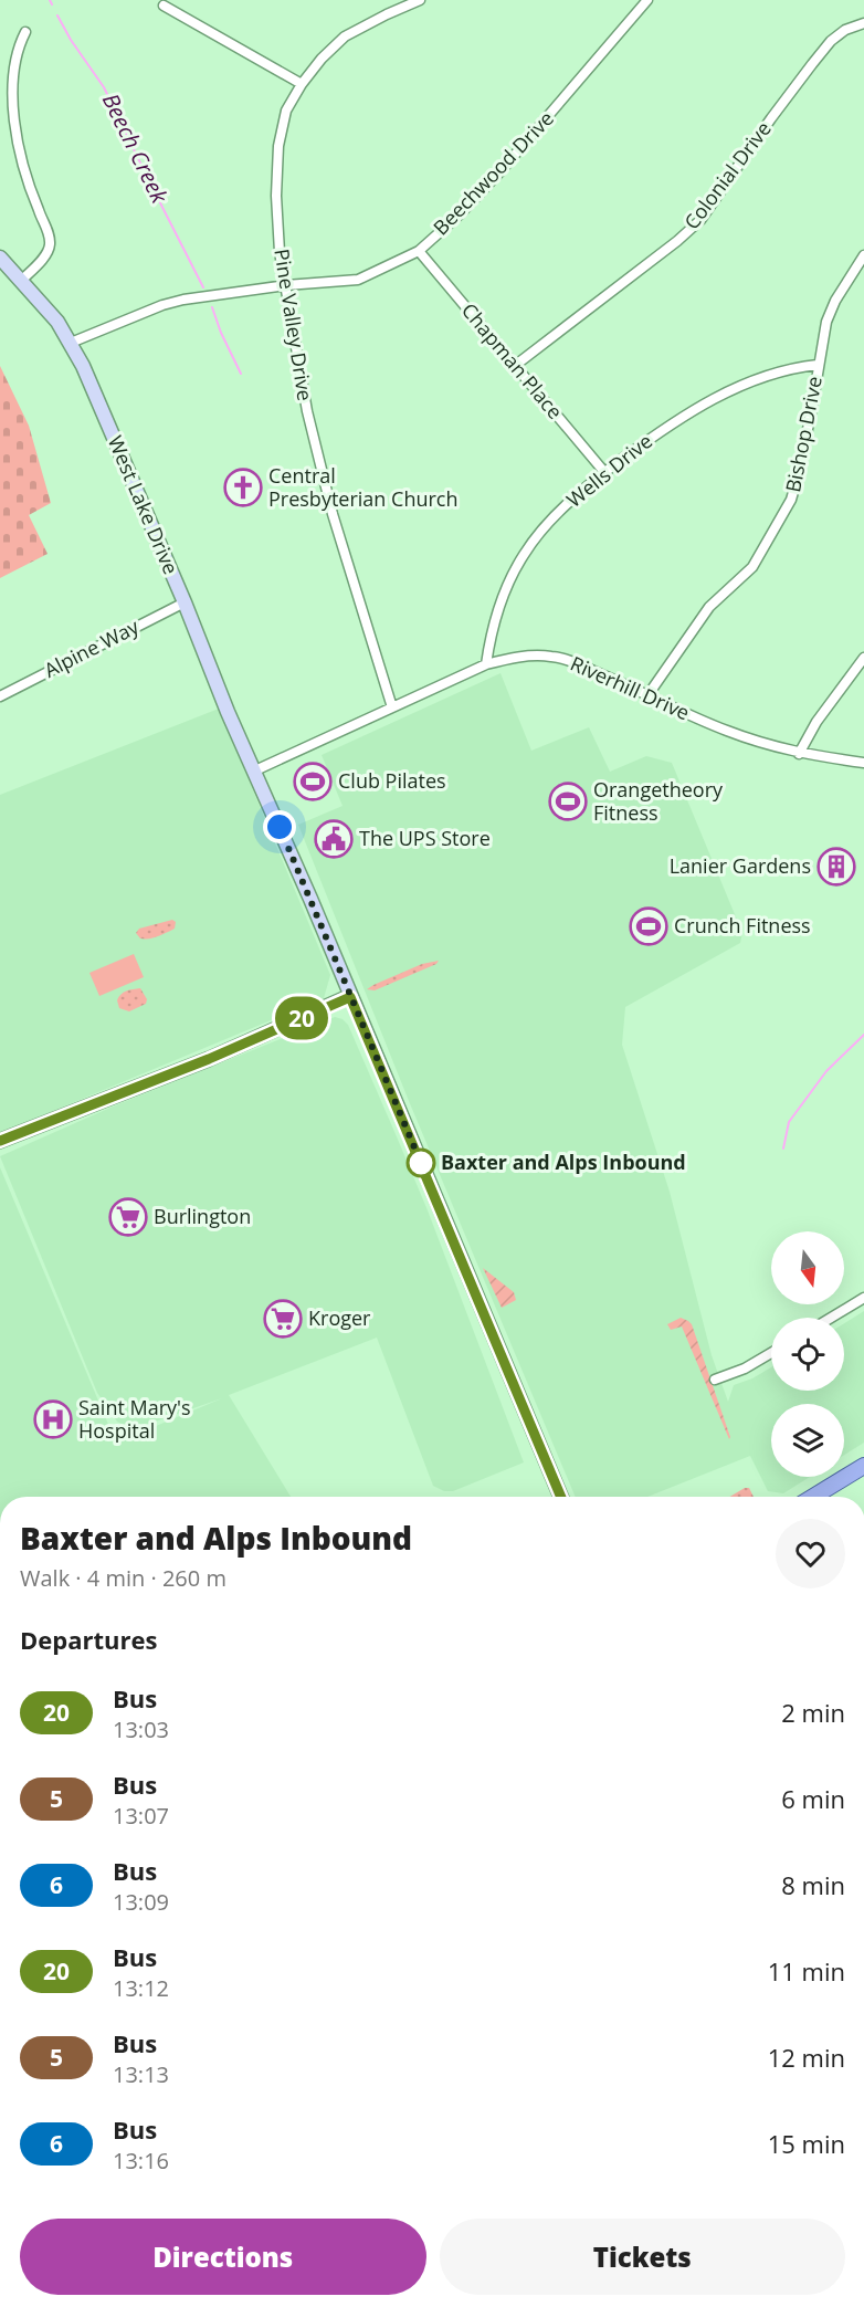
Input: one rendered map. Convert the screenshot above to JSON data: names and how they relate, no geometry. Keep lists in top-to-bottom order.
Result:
{
  "streets": {
    "main road": ["West Lake Drive"],
    "street": [
      "Beechwood Drive",
      "Colonial Drive",
      "Pine Valley Drive",
      "Chapman Place",
      "Bishop Drive",
      "Wells Drive",
      "Alpine Way",
      "Riverhill Drive"
    ]
  },
  "crossings": [
    ["Beechwood Drive", "Pine Valley Drive"],
    ["Beechwood Drive", "Chapman Place"],
    ["Beechwood Drive", "West Lake Drive"],
    ["Colonial Drive", "Chapman Place"],
    ["Pine Valley Drive", "Riverhill Drive"],
    ["Chapman Place", "Wells Drive"],
    ["Bishop Drive", "Wells Drive"],
    ["Bishop Drive", "Riverhill Drive"],
    ["Wells Drive", "Riverhill Drive"],
    ["West Lake Drive", "Alpine Way"],
    ["West Lake Drive", "Riverhill Drive"]
  ],
  "water": ["Beech Creek"],
  "places": {
    "church": ["Central Presbyterian Church"],
    "sports": ["Club Pilates", "Orangetheory Fitness", "Crunch Fitness"],
    "public building": ["The UPS Store"],
    "building": ["Lanier Gardens"],
    "other": ["Baxter and Alps Inbound"],
    "supermarket": ["Burlington", "Kroger"],
    "hospital": ["Saint Mary's Hospital"]
  },
  "lines": ["bus line 20"],
  "north": "bottom",
  "page": {
    "on_map": "20",
    "heading": [
      ["Baxter and Alps Inbound", "Walk · 4 min · 260 m"],
      "Departures"
    ],
    "list": [
      {
        "mark": "20",
        "name": "Bus",
        "note": "13:03",
        "value": "2 min"
      },
      {
        "mark": "5",
        "name": "Bus",
        "note": "13:07",
        "value": "6 min"
      },
      {
        "mark": "6",
        "name": "Bus",
        "note": "13:09",
        "value": "8 min"
      },
      {
        "mark": "20",
        "name": "Bus",
        "note": "13:12",
        "value": "11 min"
      },
      {
        "mark": "5",
        "name": "Bus",
        "note": "13:13",
        "value": "12 min"
      },
      {
        "mark": "6",
        "name": "Bus",
        "note": "13:16",
        "value": "15 min"
      }
    ],
    "buttons": ["Directions", "Tickets"]
  }
}
